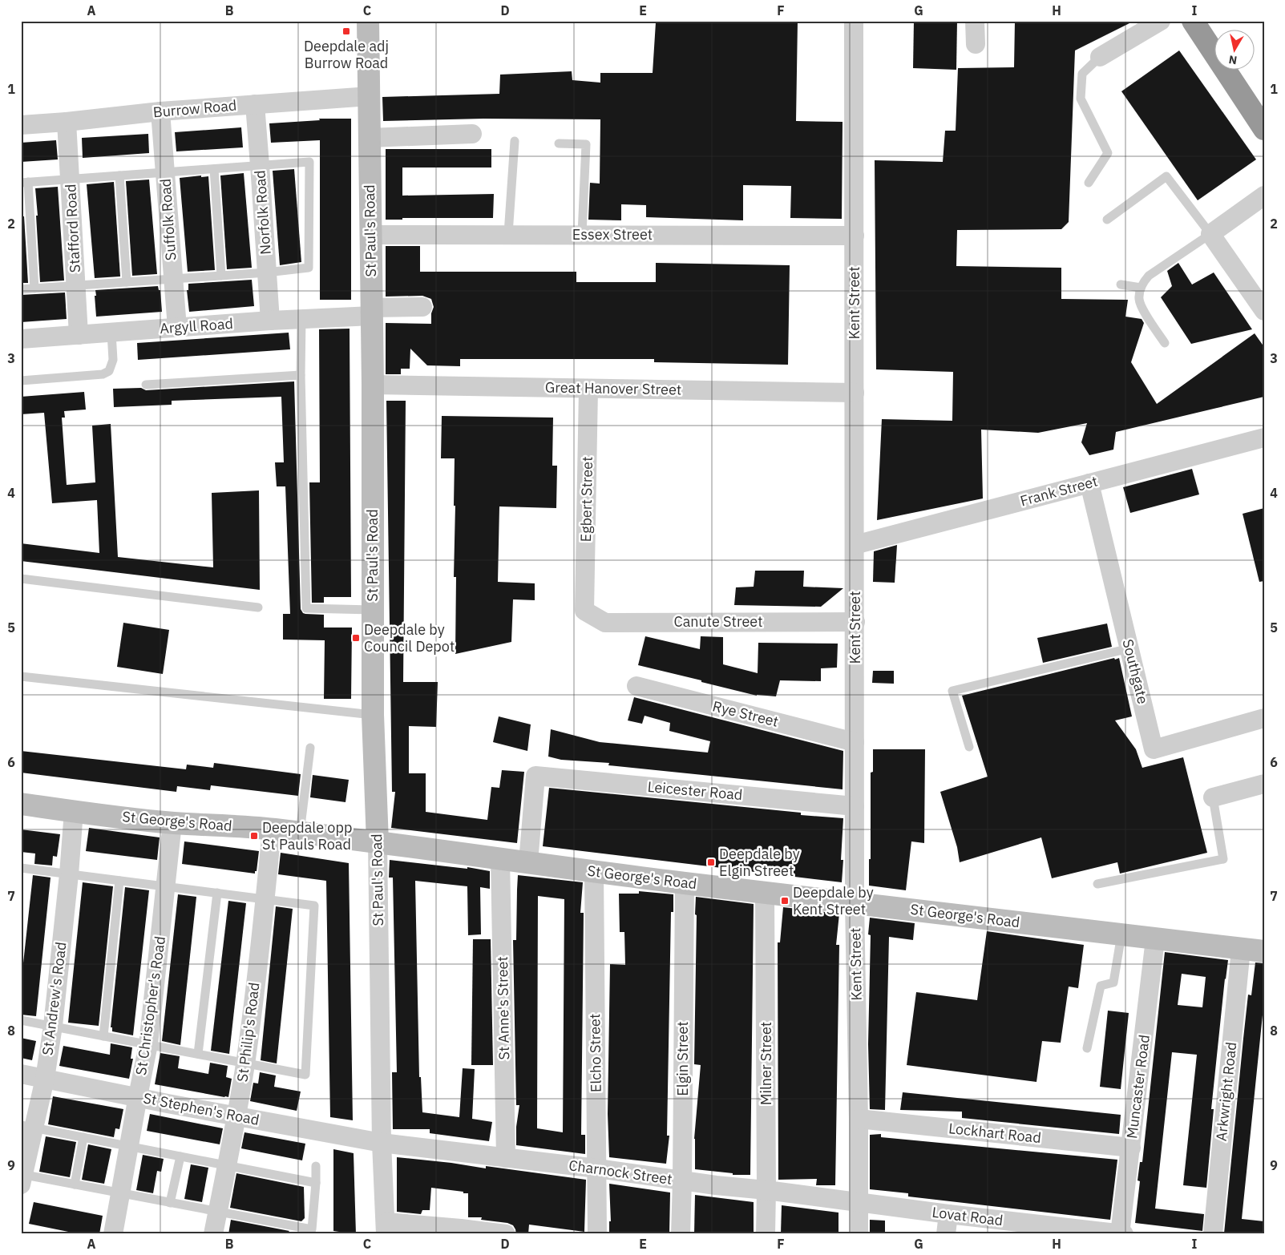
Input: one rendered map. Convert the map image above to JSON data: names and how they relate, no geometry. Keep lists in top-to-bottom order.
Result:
{
  "streets": {
    "street": [
      "Burrow Road",
      "Norfolk Road",
      "Suffolk Road",
      "Stafford Road",
      "St Paul's Road",
      "Essex Street",
      "Kent Street",
      "Argyll Road",
      "Great Hanover Street",
      "Frank Street",
      "Egbert Street",
      "Canute Street",
      "Southgate",
      "Rye Street",
      "Leicester Road",
      "St George's Road",
      "St Andrew's Road",
      "St Christopher's Road",
      "St Anne's Street",
      "St Philip's Road",
      "Elcho Street",
      "Elgin Street",
      "Milner Street",
      "Muncaster Road",
      "Arkwright Road",
      "St Stephen's Road",
      "Lockhart Road",
      "Charnock Street",
      "Lovat Road"
    ]
  },
  "crossings": [
    ["Burrow Road", "Norfolk Road"],
    ["Burrow Road", "Suffolk Road"],
    ["Burrow Road", "Stafford Road"],
    ["Burrow Road", "St Paul's Road"],
    ["Norfolk Road", "Argyll Road"],
    ["Suffolk Road", "Argyll Road"],
    ["Stafford Road", "Argyll Road"],
    ["St Paul's Road", "Essex Street"],
    ["St Paul's Road", "Argyll Road"],
    ["St Paul's Road", "Great Hanover Street"],
    ["St Paul's Road", "St George's Road"],
    ["St Paul's Road", "St Stephen's Road"],
    ["St Paul's Road", "Charnock Street"],
    ["Essex Street", "Kent Street"],
    ["Kent Street", "Great Hanover Street"],
    ["Kent Street", "Frank Street"],
    ["Kent Street", "Canute Street"],
    ["Kent Street", "Rye Street"],
    ["Kent Street", "Leicester Road"],
    ["Kent Street", "St George's Road"],
    ["Kent Street", "Lockhart Road"],
    ["Kent Street", "Charnock Street"],
    ["Kent Street", "Lovat Road"],
    ["Great Hanover Street", "Egbert Street"],
    ["Frank Street", "Southgate"],
    ["Egbert Street", "Canute Street"],
    ["Leicester Road", "St George's Road"],
    ["St George's Road", "St Andrew's Road"],
    ["St George's Road", "St Christopher's Road"],
    ["St George's Road", "St Anne's Street"],
    ["St George's Road", "St Philip's Road"],
    ["St George's Road", "Elcho Street"],
    ["St George's Road", "Elgin Street"],
    ["St George's Road", "Milner Street"],
    ["St George's Road", "Muncaster Road"],
    ["St George's Road", "Arkwright Road"],
    ["St Andrew's Road", "St Stephen's Road"],
    ["St Christopher's Road", "St Stephen's Road"],
    ["St Anne's Street", "Charnock Street"],
    ["St Philip's Road", "St Stephen's Road"],
    ["Elcho Street", "Charnock Street"],
    ["Elgin Street", "Charnock Street"],
    ["Milner Street", "Charnock Street"],
    ["Muncaster Road", "Lockhart Road"],
    ["Muncaster Road", "Lovat Road"],
    ["St Stephen's Road", "Charnock Street"],
    ["Charnock Street", "Lovat Road"]
  ],
  "places": {
    "transit": [
      "Deepdale adj Burrow Road",
      "Deepdale by Council Depot",
      "Deepdale opp St Pauls Road",
      "Deepdale by Elgin Street",
      "Deepdale by Kent Street"
    ]
  },
  "north": "bottom",
  "grid": {
    "columns": [
      "A",
      "B",
      "C",
      "D",
      "E",
      "F",
      "G",
      "H",
      "I"
    ],
    "rows": [
      "1",
      "2",
      "3",
      "4",
      "5",
      "6",
      "7",
      "8",
      "9"
    ]
  }
}
